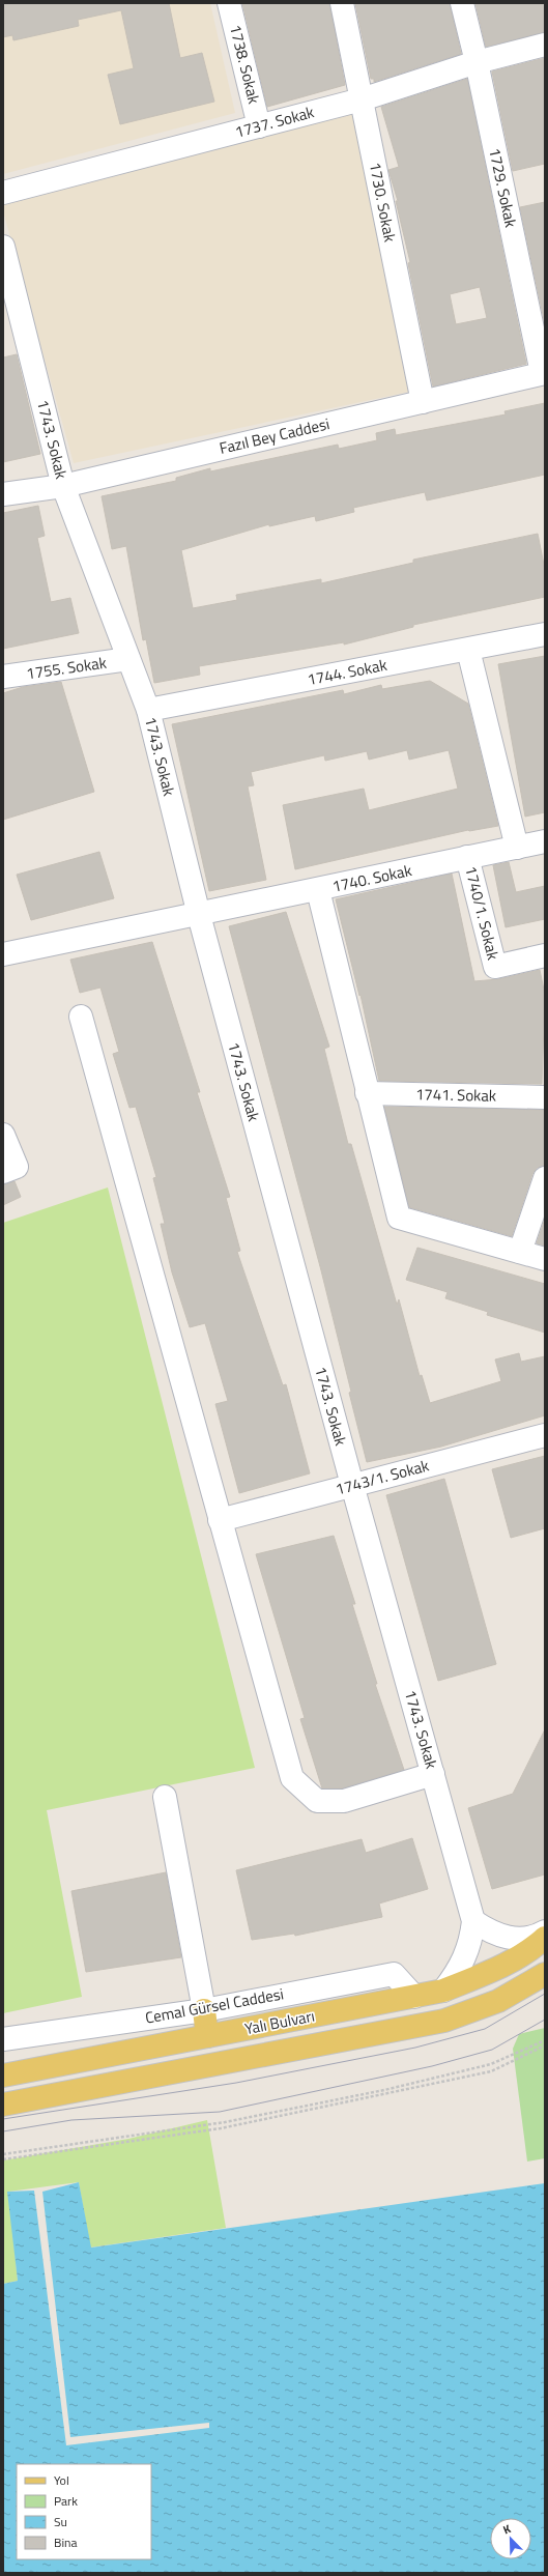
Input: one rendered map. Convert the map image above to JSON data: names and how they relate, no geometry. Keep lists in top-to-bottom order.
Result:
{
  "streets": {
    "main road": ["Yalı Bulvarı"],
    "street": [
      "1738. Sokak",
      "1737. Sokak",
      "1729. Sokak",
      "1730. Sokak",
      "Fazıl Bey Caddesi",
      "1743. Sokak",
      "1755. Sokak",
      "1744. Sokak",
      "1740. Sokak",
      "1740/1. Sokak",
      "1741. Sokak",
      "1743/1. Sokak",
      "Cemal Gürsel Caddesi"
    ]
  },
  "crossings": [
    ["1738. Sokak", "1737. Sokak"],
    ["1737. Sokak", "1729. Sokak"],
    ["1737. Sokak", "1730. Sokak"],
    ["1729. Sokak", "Fazıl Bey Caddesi"],
    ["1730. Sokak", "Fazıl Bey Caddesi"],
    ["Fazıl Bey Caddesi", "1743. Sokak"],
    ["1743. Sokak", "1755. Sokak"],
    ["1743. Sokak", "1744. Sokak"],
    ["1743. Sokak", "1740. Sokak"],
    ["1743. Sokak", "1743/1. Sokak"],
    ["1743. Sokak", "Yalı Bulvarı"],
    ["1740. Sokak", "1740/1. Sokak"],
    ["Cemal Gürsel Caddesi", "Yalı Bulvarı"]
  ],
  "legend": [
    "Yol",
    "Park",
    "Su",
    "Bina"
  ],
  "north": "top left"
}
